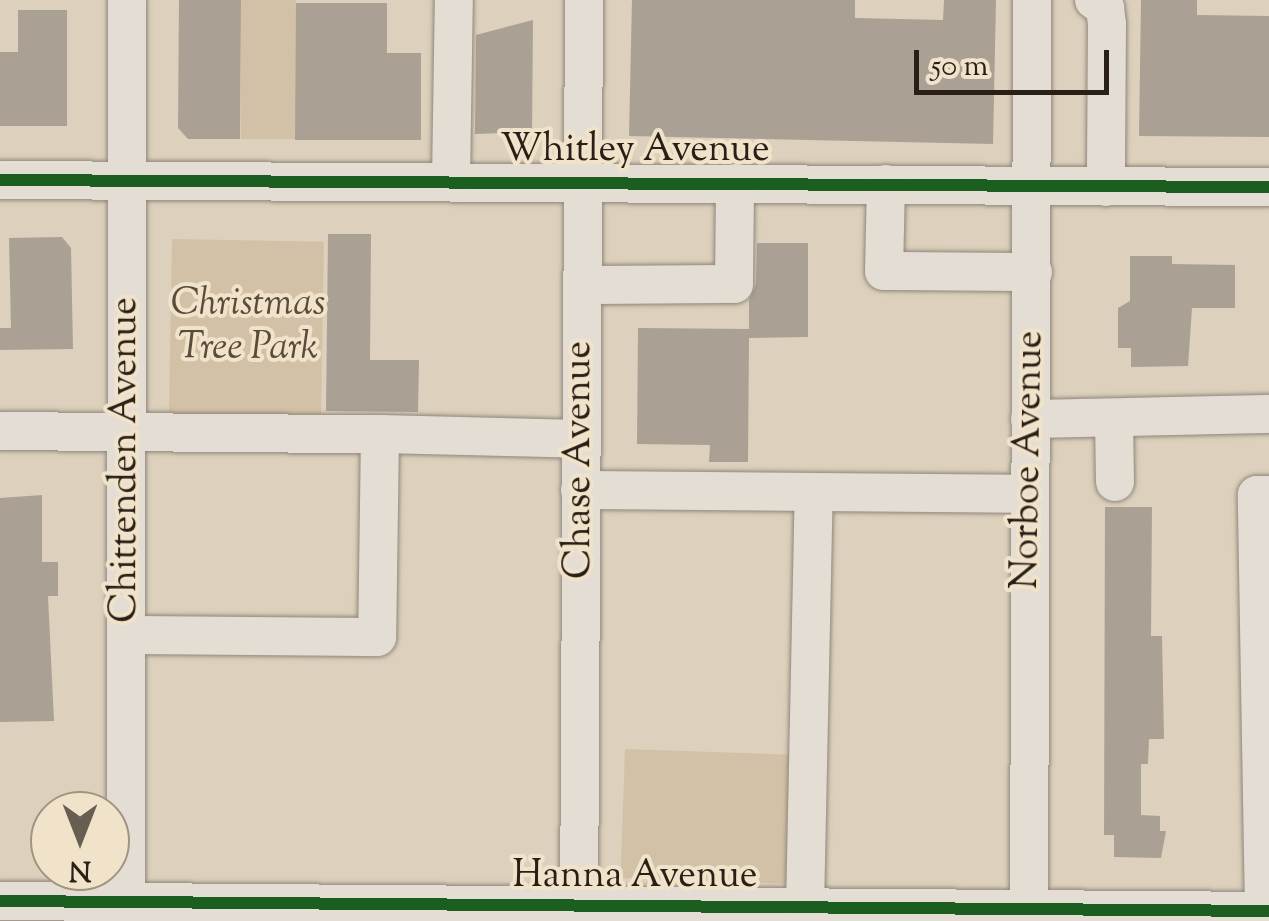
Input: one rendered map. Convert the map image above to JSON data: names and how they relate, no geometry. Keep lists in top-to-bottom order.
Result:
{
  "streets": {
    "street": [
      "Whitley Avenue",
      "Chittenden Avenue",
      "Chase Avenue",
      "Norboe Avenue",
      "Hanna Avenue"
    ]
  },
  "crossings": [
    ["Whitley Avenue", "Chittenden Avenue"],
    ["Whitley Avenue", "Chase Avenue"],
    ["Whitley Avenue", "Norboe Avenue"],
    ["Chittenden Avenue", "Hanna Avenue"],
    ["Chase Avenue", "Hanna Avenue"],
    ["Norboe Avenue", "Hanna Avenue"]
  ],
  "parks": ["Christmas Tree Park"],
  "scale_bar": "50 m",
  "north": "bottom"
}
